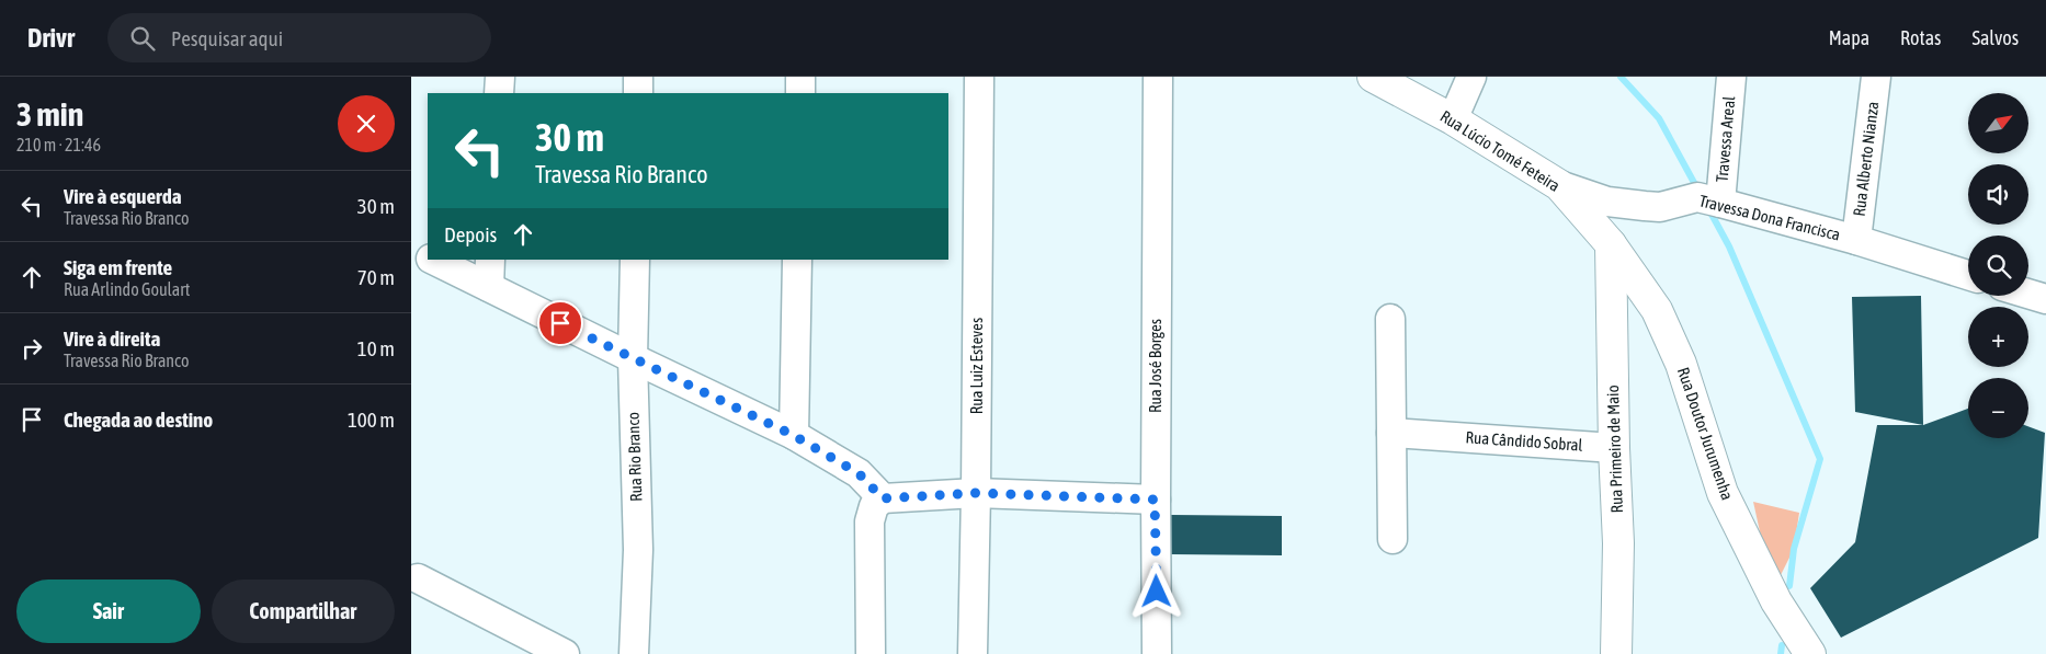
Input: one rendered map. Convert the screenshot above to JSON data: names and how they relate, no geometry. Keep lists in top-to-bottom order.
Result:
{
  "streets": {
    "main road": ["Rua Lúcio Tomé Feteira", "Rua Doutor Jurumenha", "Rua Primeiro de Maio"],
    "street": [
      "Travessa Areal",
      "Rua Alberto Nianza",
      "Travessa Dona Francisca",
      "Rua Luiz Esteves",
      "Rua José Borges",
      "Rua Cândido Sobral",
      "Rua Rio Branco"
    ]
  },
  "crossings": [
    ["Travessa Areal", "Travessa Dona Francisca"],
    ["Rua Lúcio Tomé Feteira", "Travessa Dona Francisca"],
    ["Rua Lúcio Tomé Feteira", "Rua Doutor Jurumenha"],
    ["Rua Lúcio Tomé Feteira", "Rua Primeiro de Maio"],
    ["Rua Alberto Nianza", "Travessa Dona Francisca"],
    ["Rua Doutor Jurumenha", "Rua Primeiro de Maio"],
    ["Rua Cândido Sobral", "Rua Primeiro de Maio"]
  ],
  "north": "top right",
  "page": {
    "header": "Drivr",
    "search": "Pesquisar aqui",
    "nav": ["Mapa", "Rotas", "Salvos"],
    "heading": ["3 min", "210 m · 21:46"],
    "map_buttons": ["+", "−"],
    "turn": ["30 m", "Travessa Rio Branco"],
    "list": [
      {
        "name": "Vire à esquerda",
        "note": "Travessa Rio Branco",
        "value": "30 m"
      },
      {
        "name": "Siga em frente",
        "note": "Rua Arlindo Goulart",
        "value": "70 m"
      },
      {
        "name": "Vire à direita",
        "note": "Travessa Rio Branco",
        "value": "10 m"
      },
      {
        "name": "Chegada ao destino",
        "value": "100 m"
      }
    ],
    "then": "Depois",
    "buttons": ["Sair", "Compartilhar"]
  }
}
